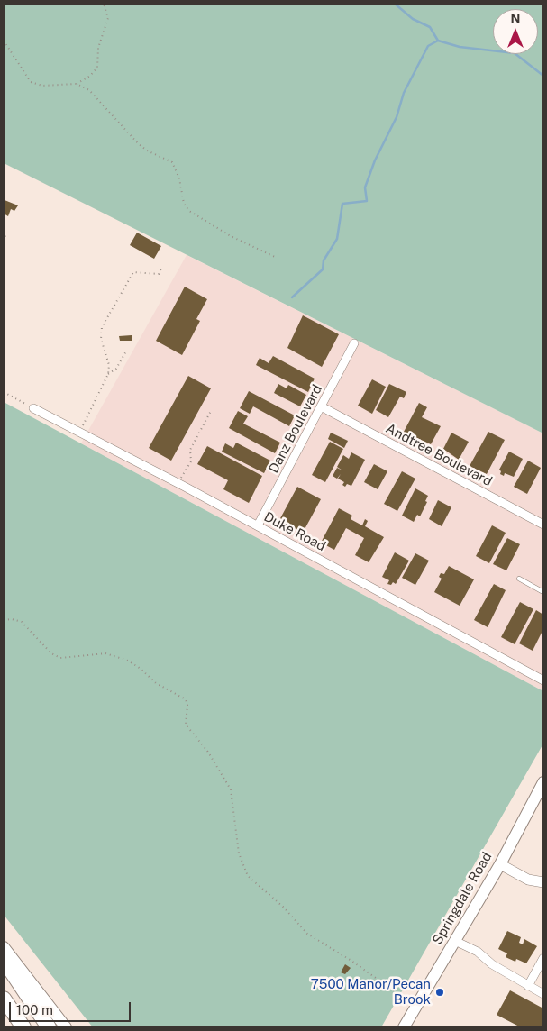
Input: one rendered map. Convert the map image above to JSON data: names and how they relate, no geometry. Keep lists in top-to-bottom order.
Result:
{
  "streets": {
    "main road": ["Springdale Road"],
    "street": ["Danz Boulevard", "Andtree Boulevard", "Duke Road"]
  },
  "crossings": [
    ["Danz Boulevard", "Andtree Boulevard"],
    ["Danz Boulevard", "Duke Road"]
  ],
  "places": ["7500 Manor/Pecan Brook"],
  "scale_bar": "100 m",
  "north": "top"
}
